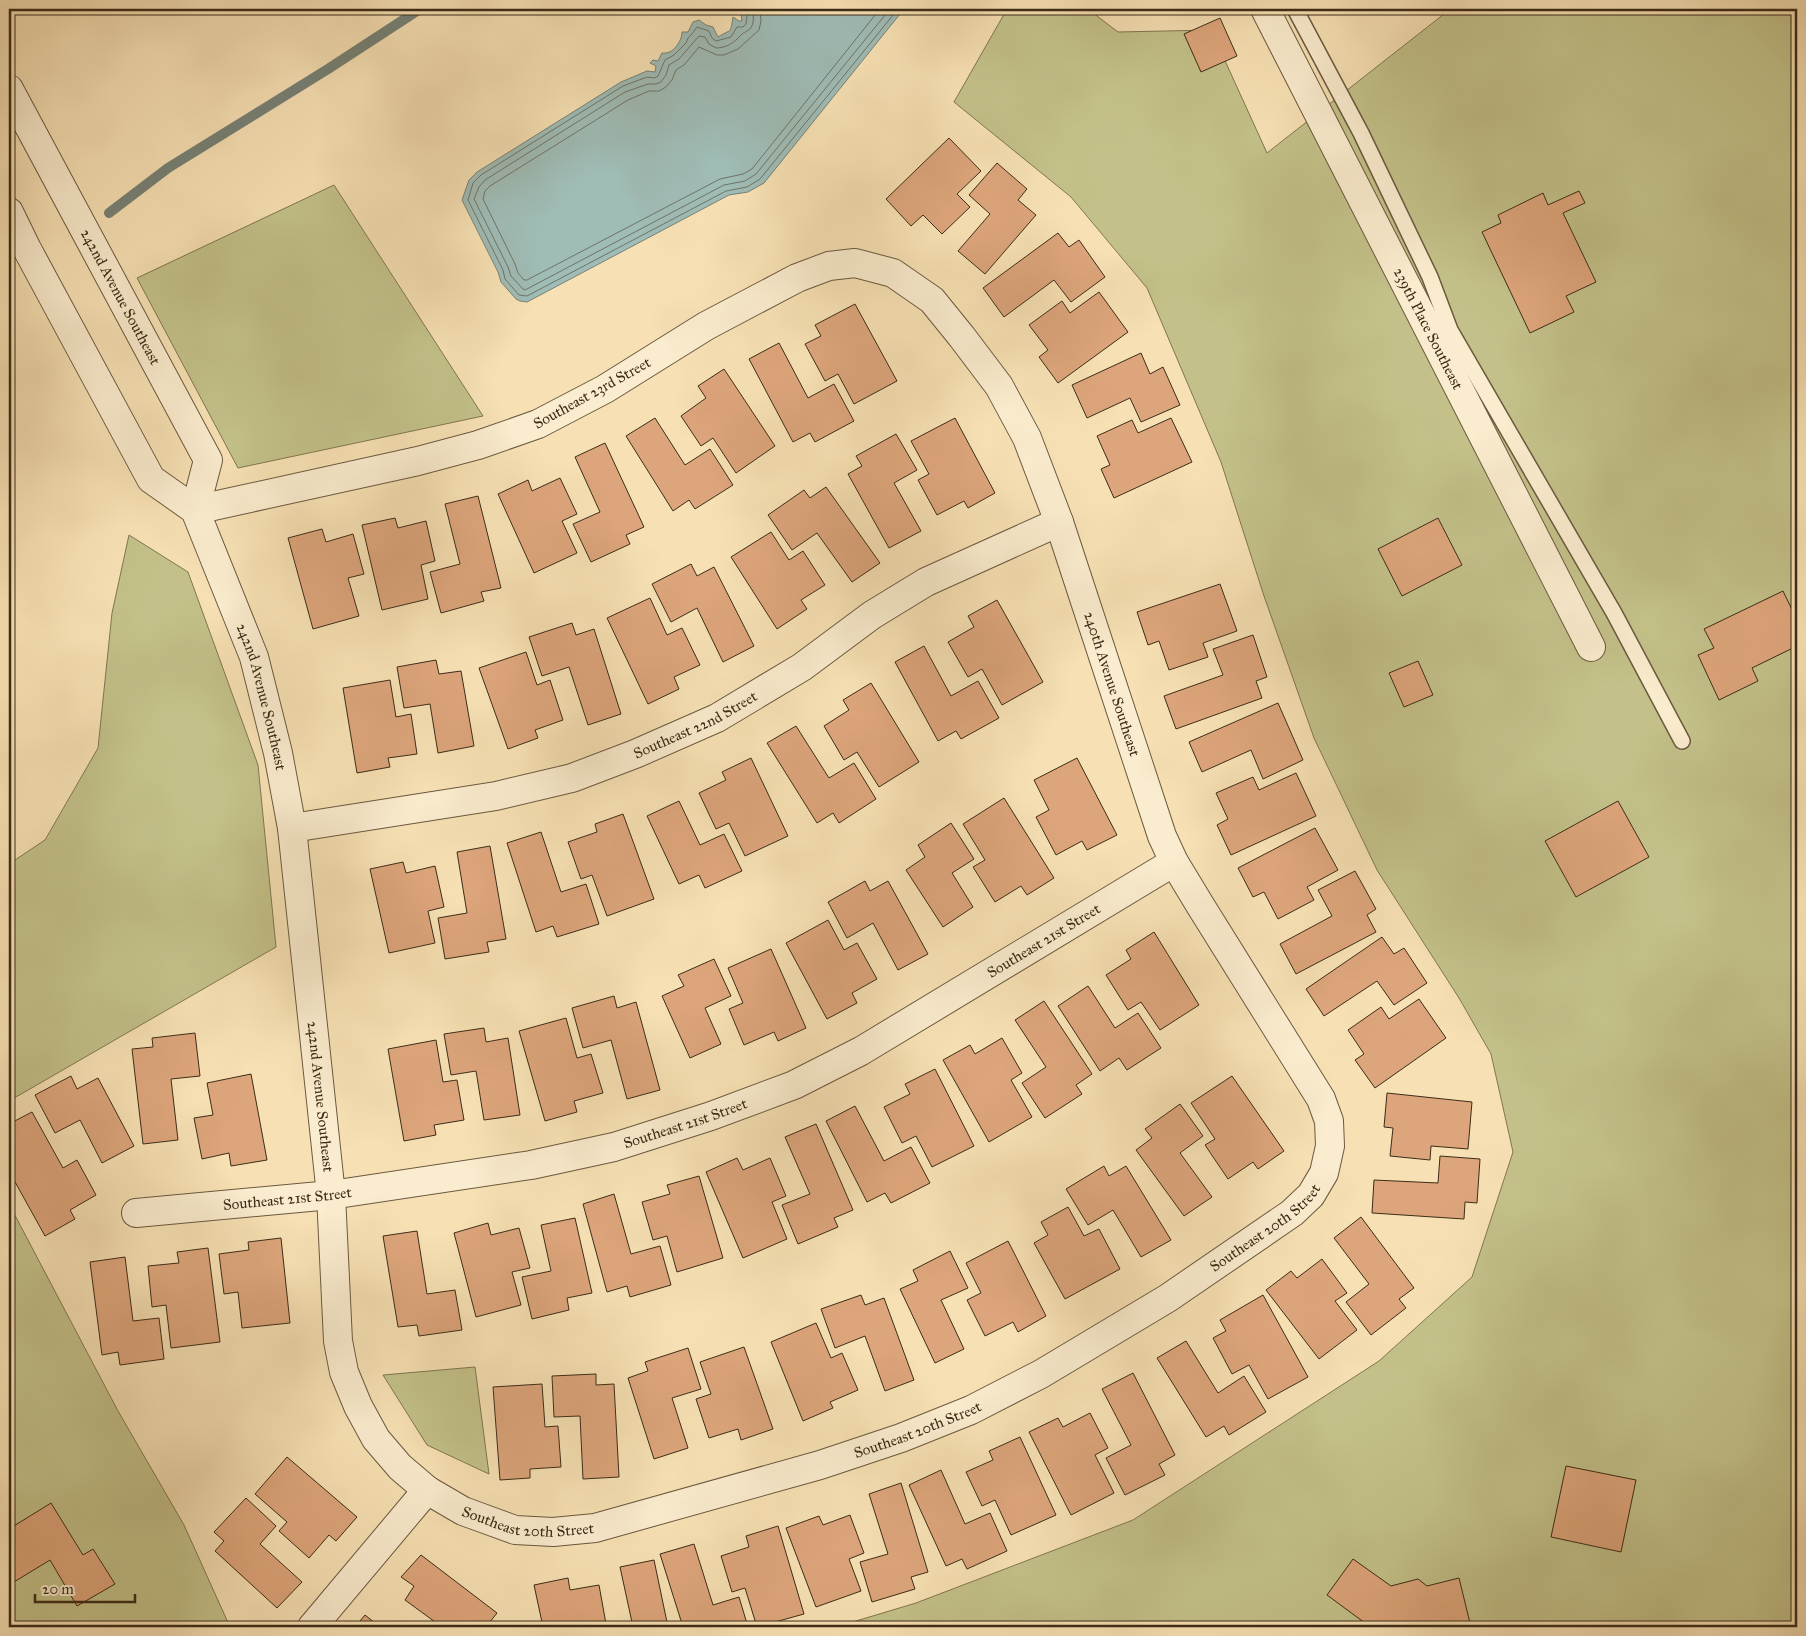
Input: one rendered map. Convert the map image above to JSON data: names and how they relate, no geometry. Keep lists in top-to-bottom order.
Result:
{
  "streets": {
    "street": [
      "242nd Avenue Southeast",
      "239th Place Southeast",
      "Southeast 23rd Street",
      "240th Avenue Southeast",
      "Southeast 22nd Street",
      "Southeast 21st Street",
      "Southeast 20th Street"
    ]
  },
  "crossings": [
    ["242nd Avenue Southeast", "Southeast 23rd Street"],
    ["242nd Avenue Southeast", "Southeast 22nd Street"],
    ["242nd Avenue Southeast", "Southeast 21st Street"],
    ["242nd Avenue Southeast", "Southeast 20th Street"],
    ["Southeast 23rd Street", "240th Avenue Southeast"],
    ["240th Avenue Southeast", "Southeast 22nd Street"],
    ["240th Avenue Southeast", "Southeast 21st Street"],
    ["240th Avenue Southeast", "Southeast 20th Street"]
  ],
  "scale_bar": "20 m"
}
